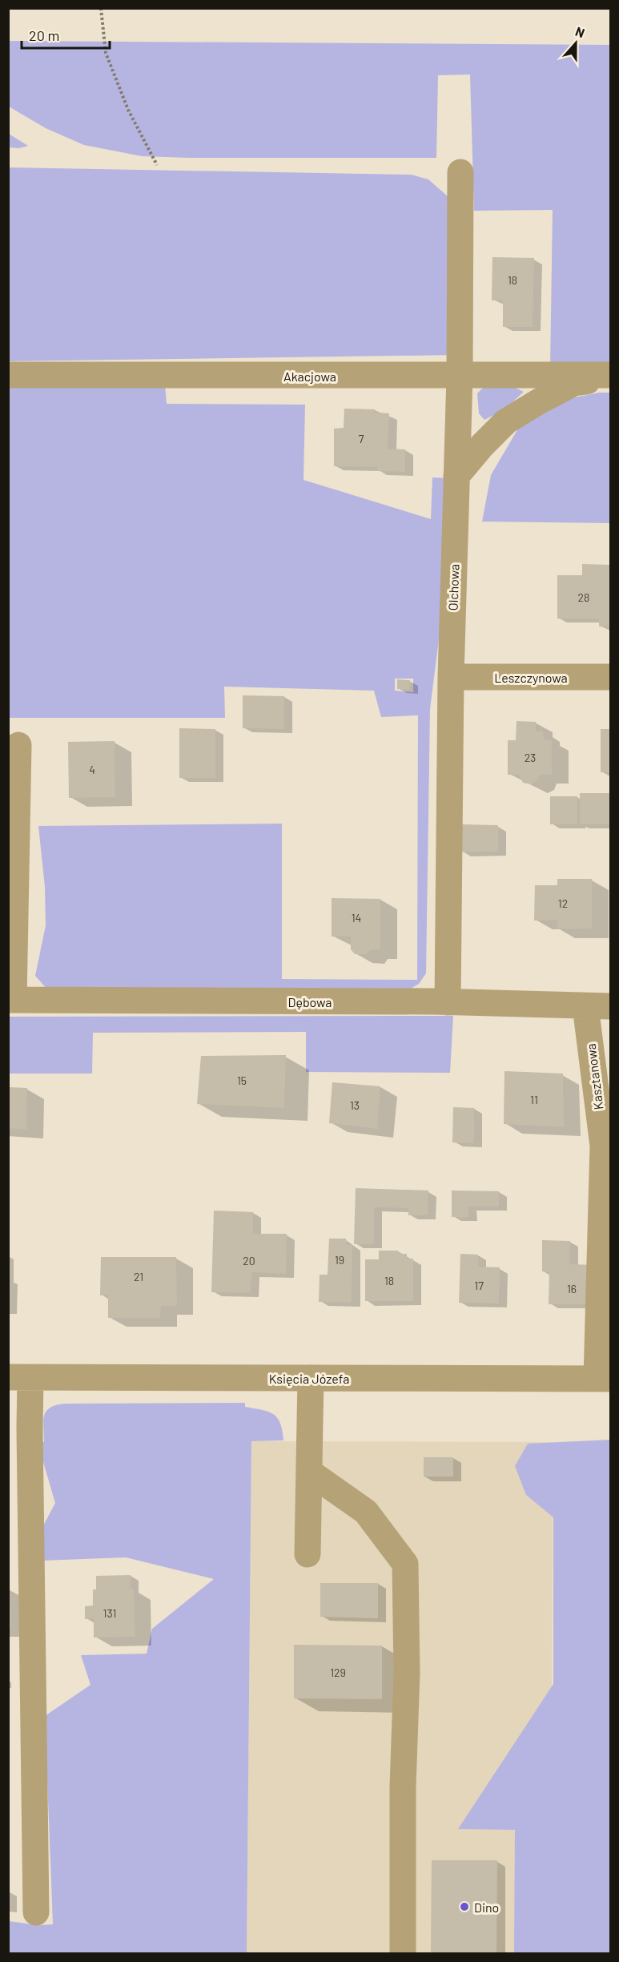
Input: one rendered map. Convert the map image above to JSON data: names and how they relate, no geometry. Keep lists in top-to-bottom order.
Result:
{
  "streets": {
    "street": [
      "Akacjowa",
      "Olchowa",
      "Leszczynowa",
      "Dębowa",
      "Kasztanowa",
      "Księcia Józefa"
    ]
  },
  "crossings": [
    ["Akacjowa", "Olchowa"],
    ["Olchowa", "Leszczynowa"],
    ["Olchowa", "Dębowa"],
    ["Dębowa", "Kasztanowa"],
    ["Kasztanowa", "Księcia Józefa"]
  ],
  "places": ["Dino"],
  "house_numbers": [
    "18",
    "7",
    "28",
    "23",
    "4",
    "12",
    "14",
    "15",
    "11",
    "13",
    "19",
    "20",
    "21",
    "18",
    "17",
    "16",
    "131",
    "129"
  ],
  "scale_bar": "20 m",
  "north": "top"
}
